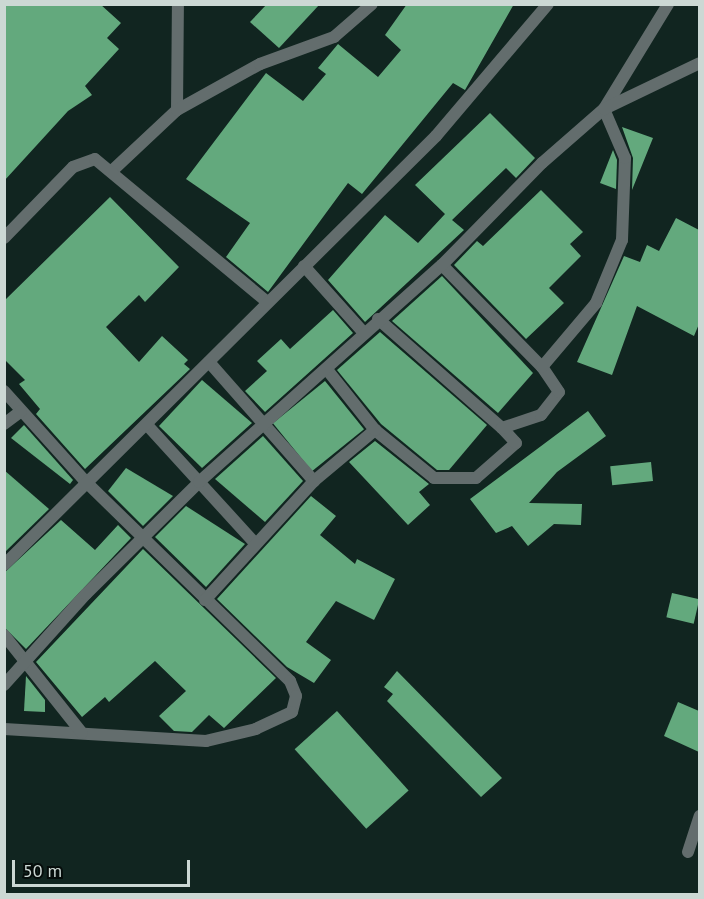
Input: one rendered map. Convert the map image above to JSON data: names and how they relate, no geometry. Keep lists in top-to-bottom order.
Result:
{
  "scale_bar": "50 m"
}
